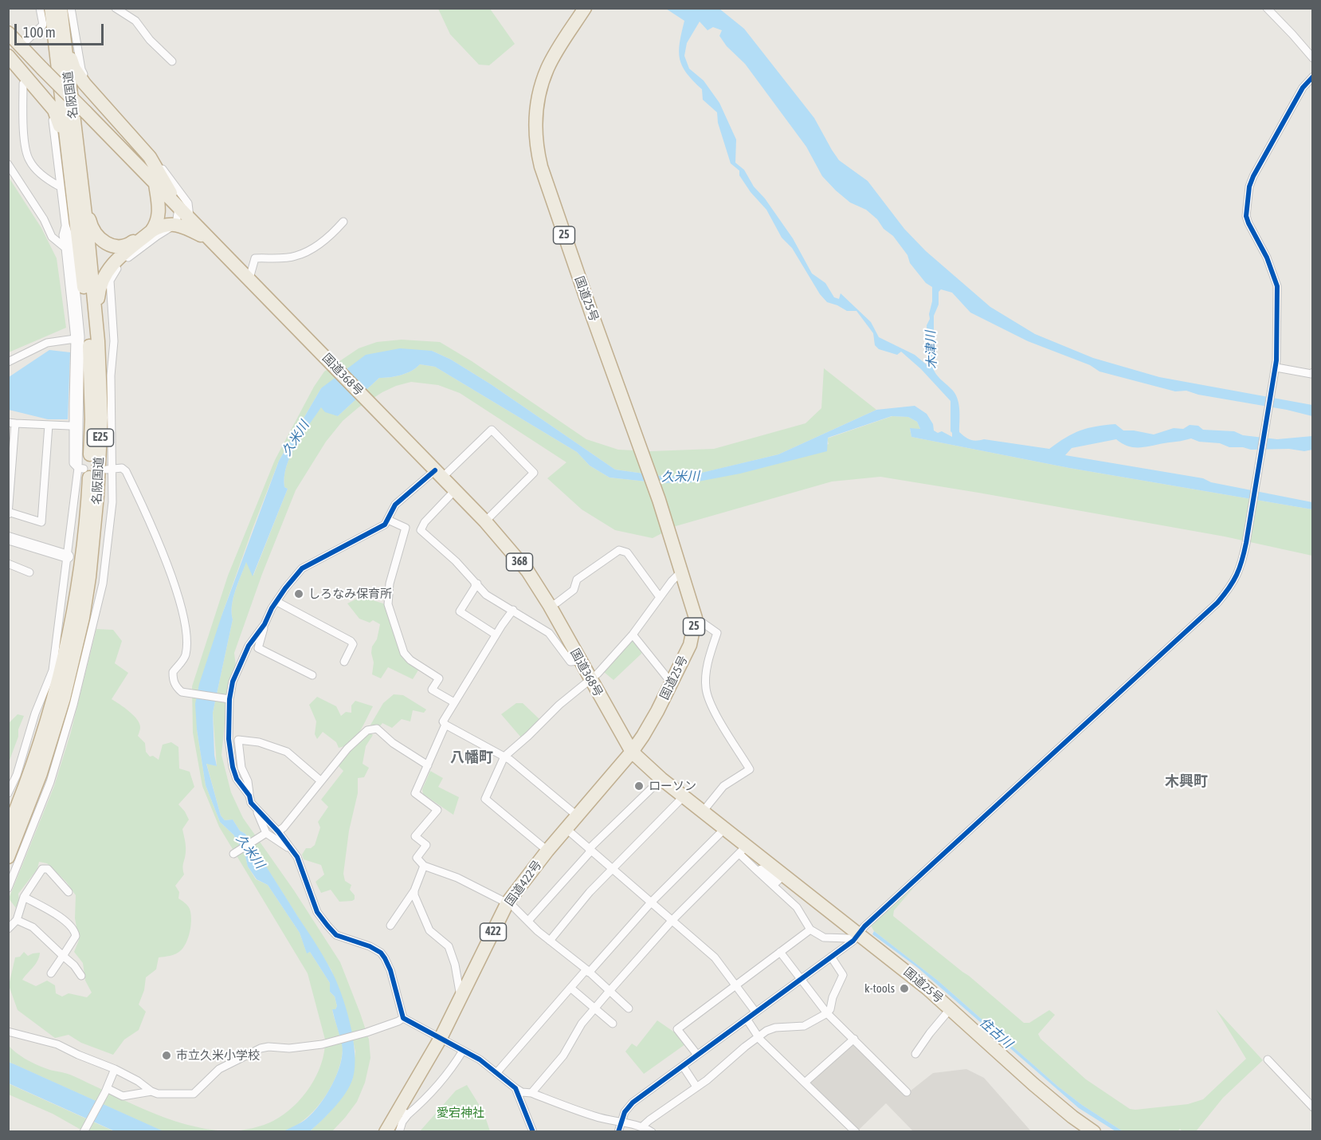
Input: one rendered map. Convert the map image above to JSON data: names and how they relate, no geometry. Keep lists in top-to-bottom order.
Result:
{
  "streets": {
    "highway": [
      "名阪国道",
      "25",
      "国道25号",
      "国道368号",
      "E25",
      "368",
      "国道422号",
      "422"
    ]
  },
  "crossings": [
    ["国道25号", "国道368号"],
    ["国道25号", "国道422号"],
    ["国道368号", "国道422号"]
  ],
  "districts": ["八幡町", "木興町"],
  "water": ["木津川", "久米川", "住古川"],
  "parks": ["愛宕神社"],
  "places": [
    "しろなみ保育所",
    "ローソン",
    "k-tools",
    "市立久米小学校"
  ],
  "scale_bar": "100 m"
}
